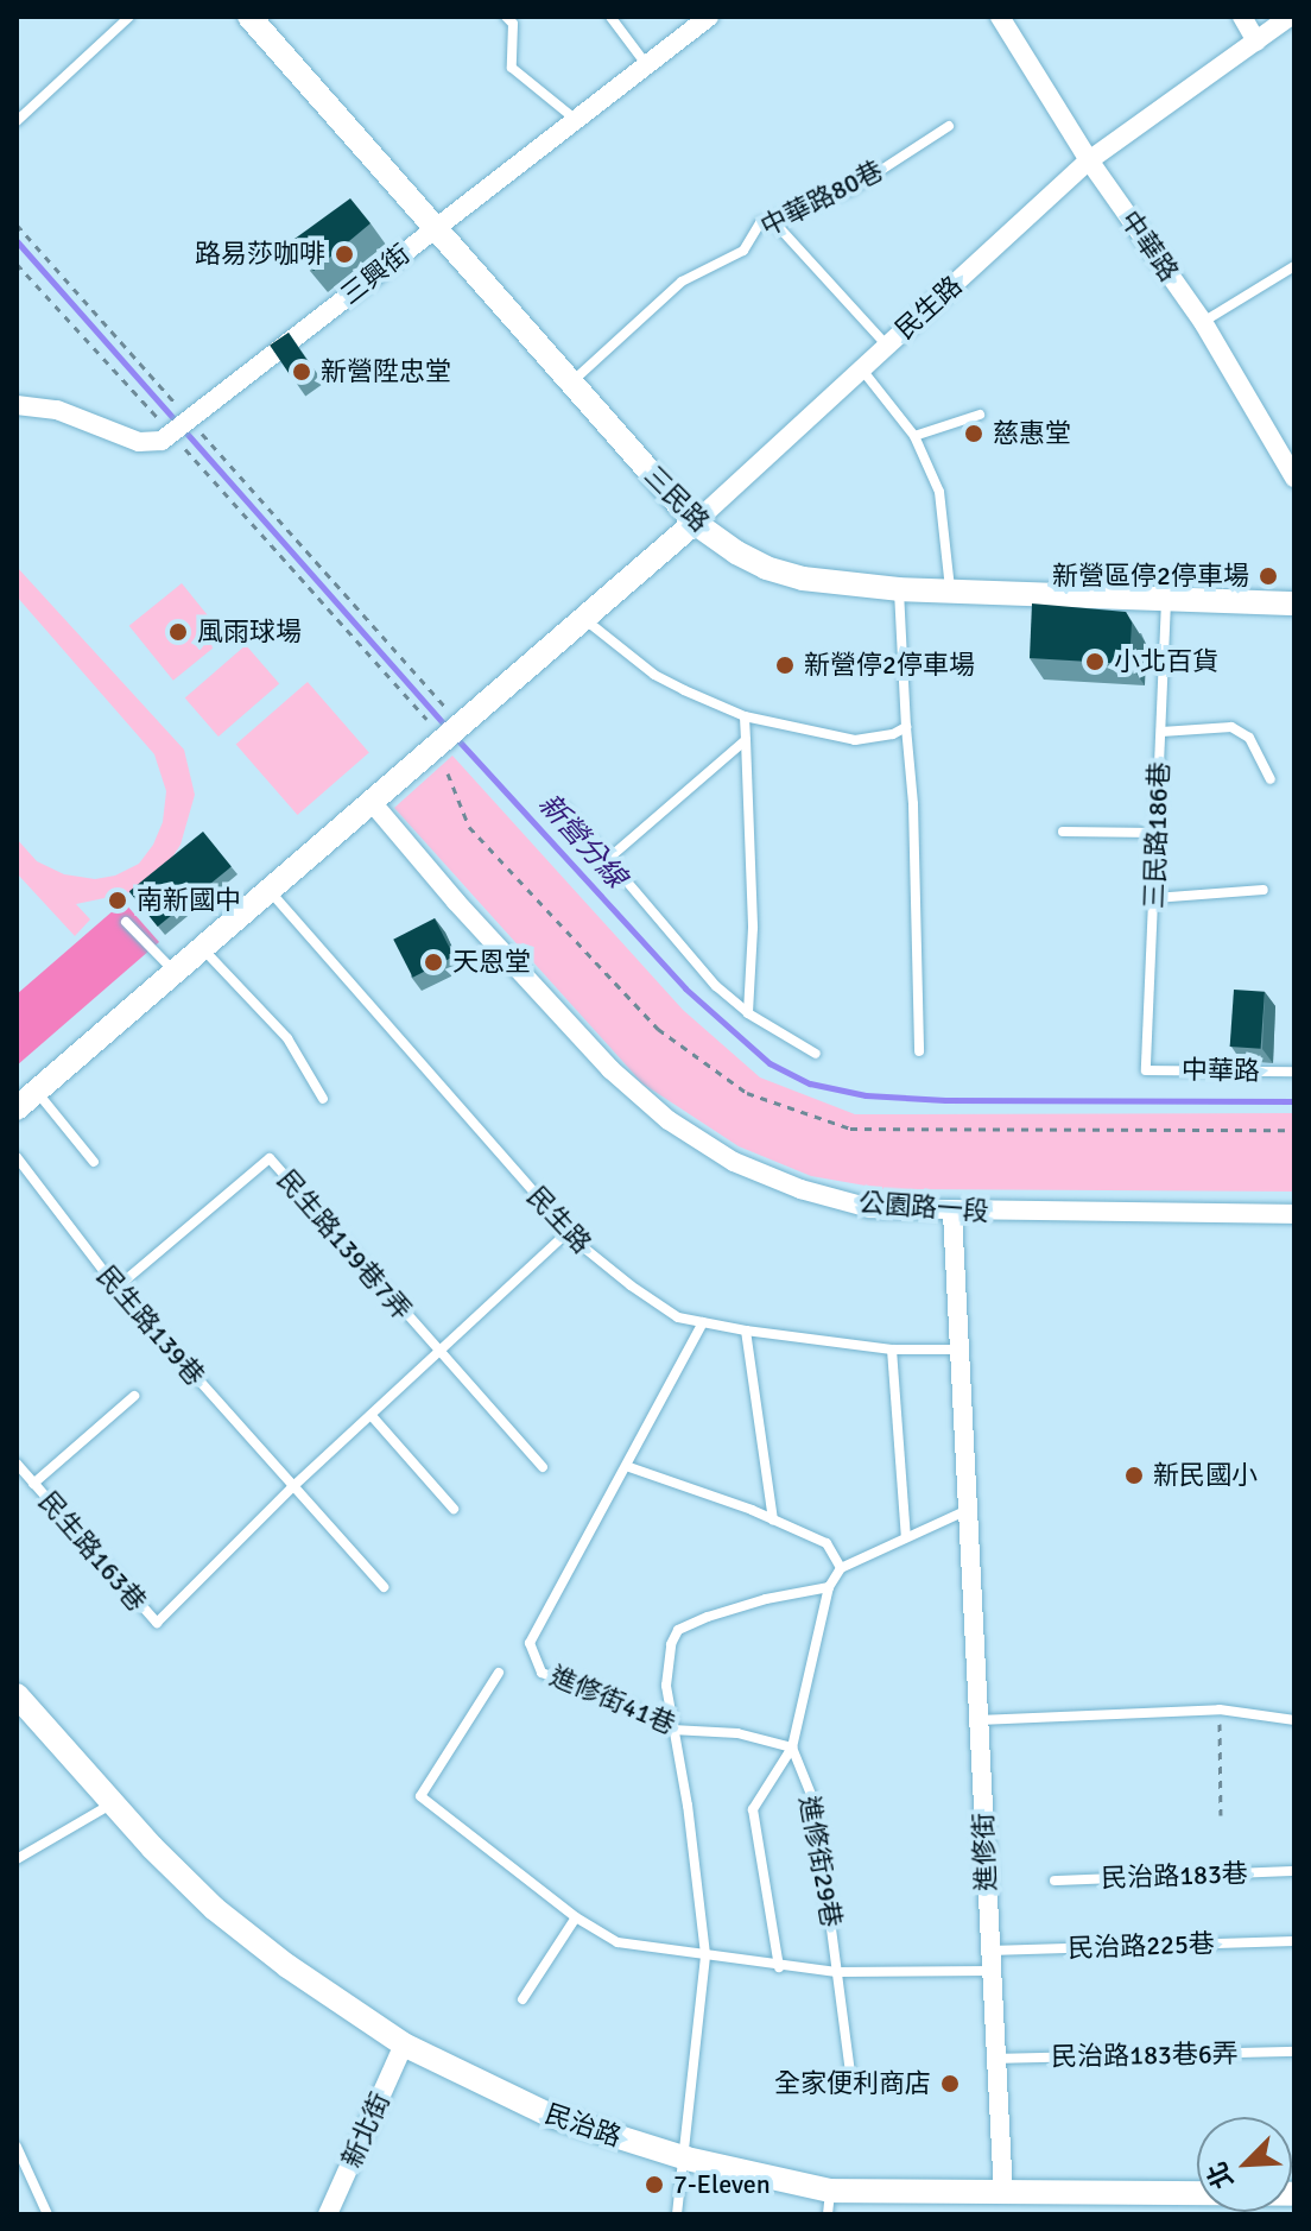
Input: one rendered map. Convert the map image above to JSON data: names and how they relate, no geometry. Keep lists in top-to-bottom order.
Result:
{
  "streets": {
    "street": [
      "中華路",
      "三興街",
      "民生路",
      "三民路",
      "公園路一段",
      "進修街",
      "民治路",
      "新北街"
    ],
    "lane": [
      "中華路80巷",
      "三民路186巷",
      "民生路139巷7弄",
      "民生路139巷",
      "民生路163巷",
      "進修街41巷",
      "進修街29巷",
      "民治路183巷",
      "民治路225巷",
      "民治路183巷6弄"
    ]
  },
  "crossings": [
    ["中華路80巷", "三民路"],
    ["中華路", "民生路"],
    ["中華路", "三民路186巷"],
    ["三興街", "三民路"],
    ["民生路", "三民路"],
    ["民生路", "公園路一段"],
    ["民生路", "民生路163巷"],
    ["民生路", "進修街"],
    ["三民路", "三民路186巷"],
    ["公園路一段", "進修街"],
    ["民生路139巷7弄", "民生路139巷"],
    ["民生路139巷7弄", "民生路163巷"],
    ["民生路139巷", "民生路163巷"],
    ["進修街41巷", "進修街29巷"],
    ["進修街", "民治路225巷"],
    ["進修街", "民治路183巷6弄"],
    ["進修街", "民治路"],
    ["民治路", "新北街"]
  ],
  "water": ["新營分線"],
  "places": [
    "路易莎咖啡",
    "新營陞忠堂",
    "慈惠堂",
    "新營區停2停車場",
    "風雨球場",
    "小北百貨",
    "新營停2停車場",
    "南新國中",
    "天恩堂",
    "新民國小",
    "全家便利商店",
    "7-Eleven"
  ],
  "north": "bottom left"
}
